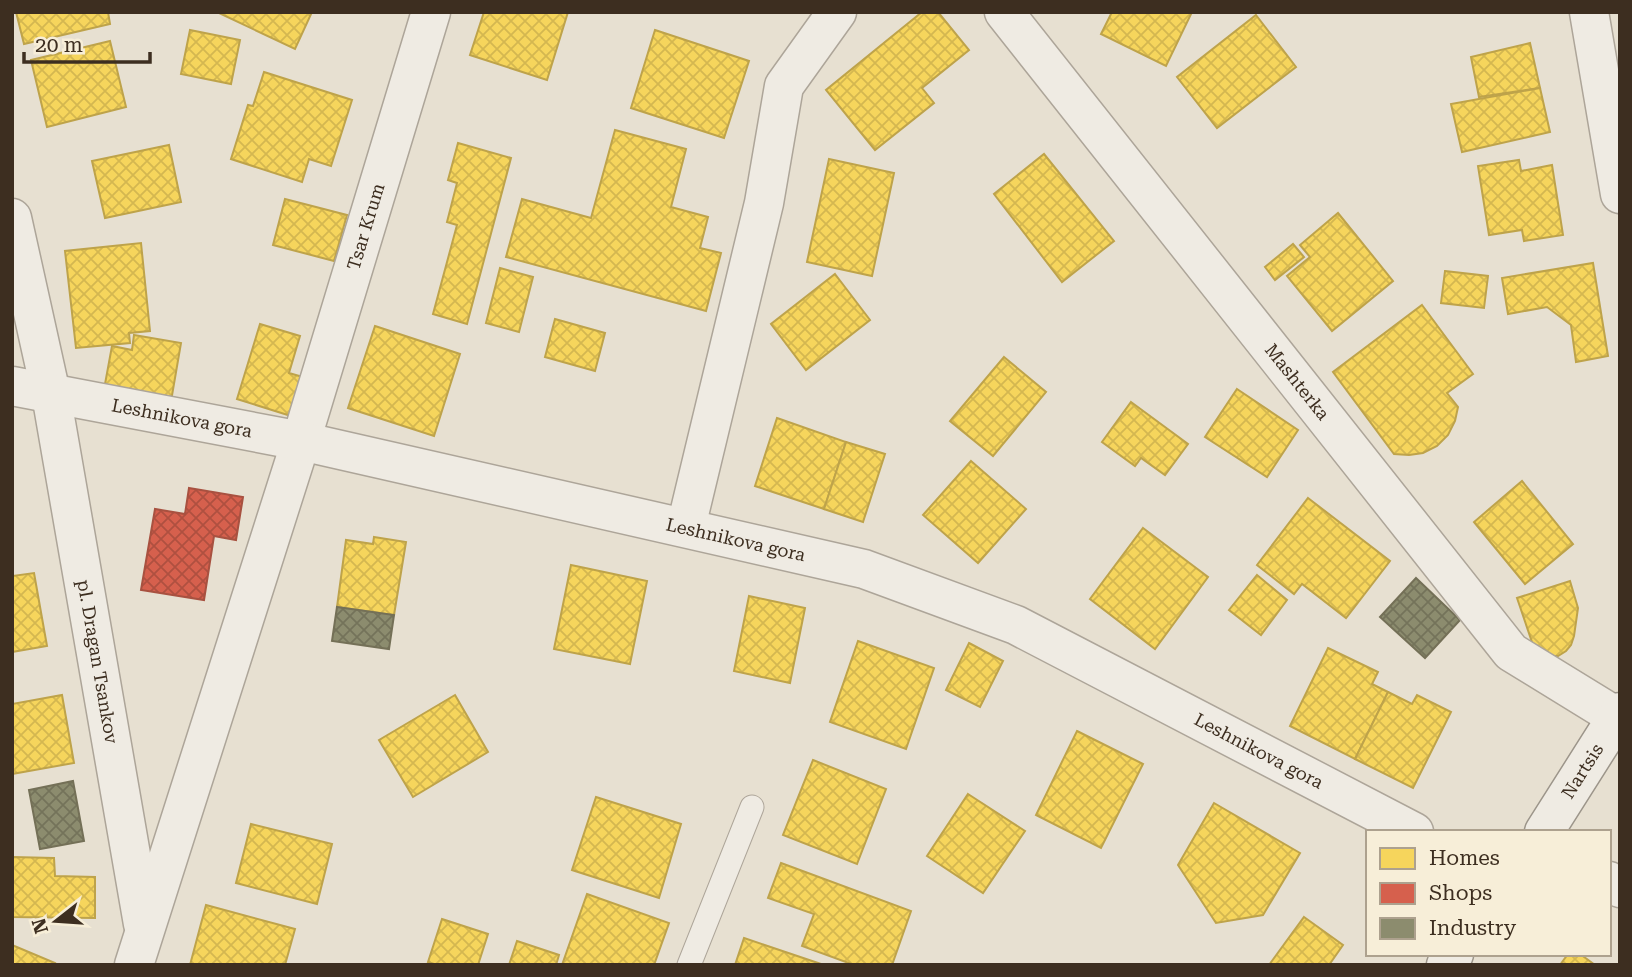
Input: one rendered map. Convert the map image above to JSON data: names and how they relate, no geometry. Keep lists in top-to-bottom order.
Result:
{
  "streets": {
    "street": [
      "Tsar Krum",
      "Mashterka",
      "Leshnikova gora",
      "pl. Dragan Tsankov",
      "Nartsis"
    ]
  },
  "crossings": [
    ["Tsar Krum", "Leshnikova gora"],
    ["Tsar Krum", "pl. Dragan Tsankov"],
    ["Mashterka", "Nartsis"],
    ["Leshnikova gora", "pl. Dragan Tsankov"]
  ],
  "legend": ["Homes", "Shops", "Industry"],
  "scale_bar": "20 m",
  "north": "left"
}
